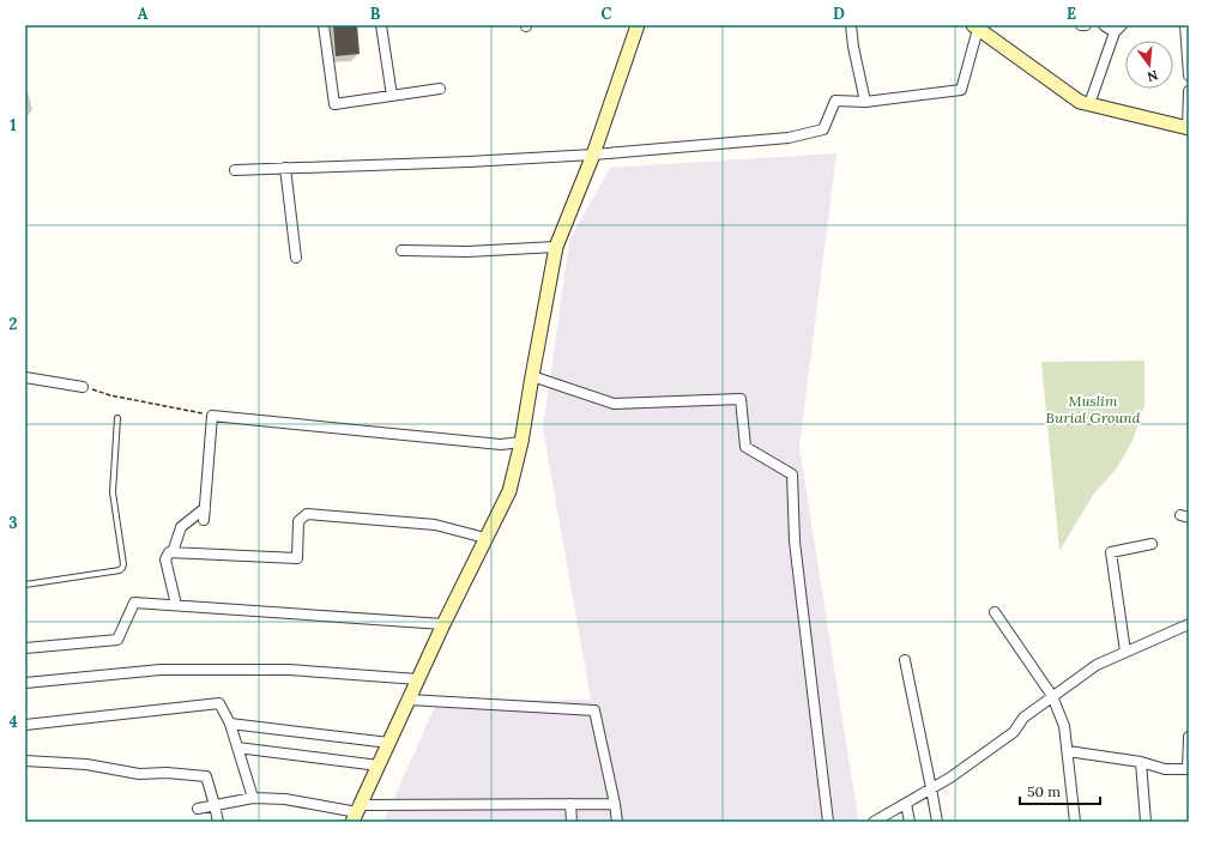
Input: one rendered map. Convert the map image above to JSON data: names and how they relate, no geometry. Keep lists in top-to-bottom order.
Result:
{
  "parks": ["Muslim Burial Ground"],
  "scale_bar": "50 m",
  "north": "bottom",
  "grid": {
    "columns": [
      "A",
      "B",
      "C",
      "D",
      "E"
    ],
    "rows": [
      "1",
      "2",
      "3",
      "4"
    ]
  }
}
